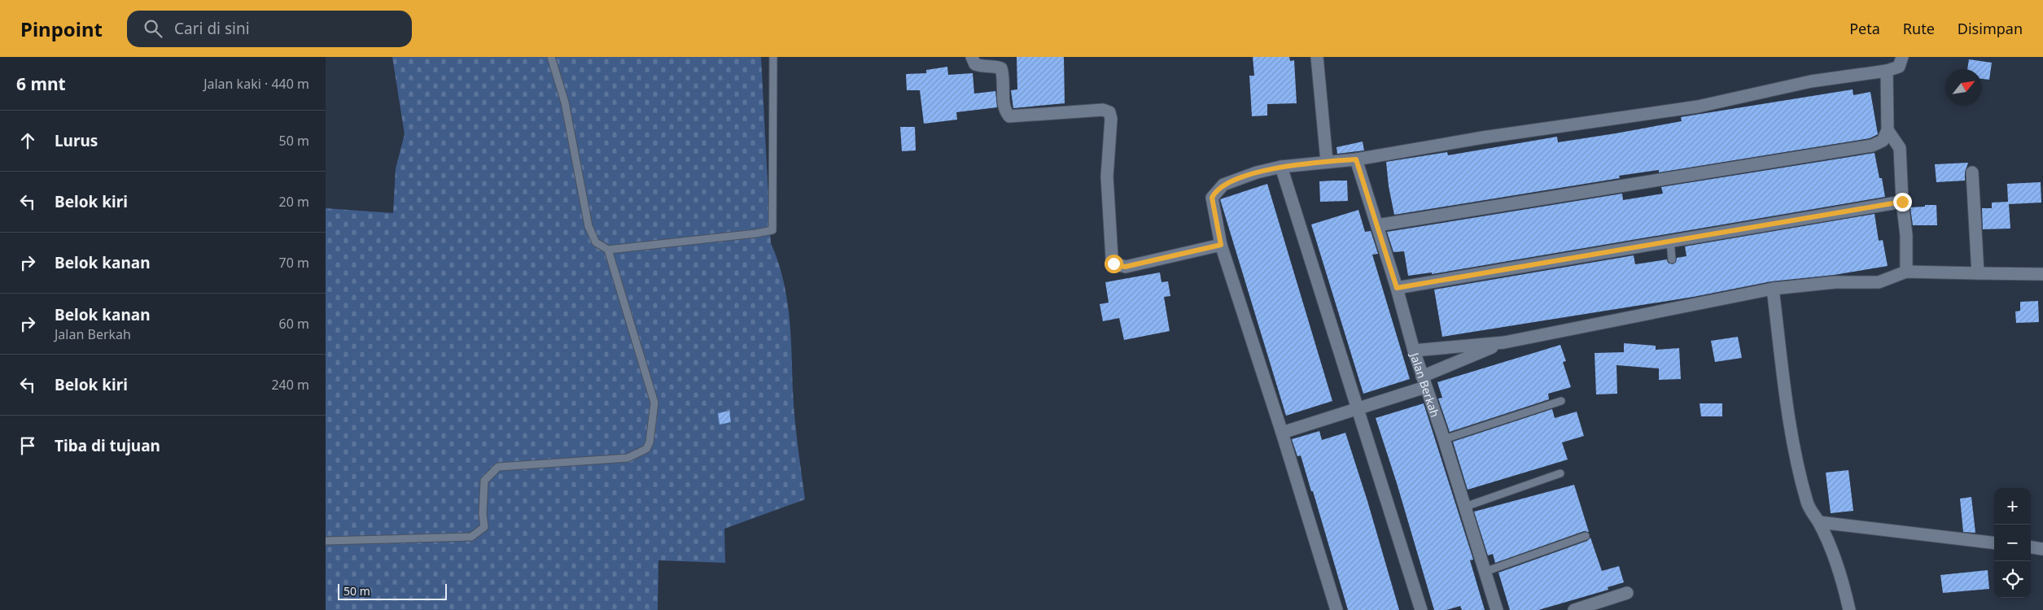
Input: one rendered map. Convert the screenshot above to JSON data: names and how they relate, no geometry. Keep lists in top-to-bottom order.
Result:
{
  "streets": {
    "street": ["Jalan Berkah"]
  },
  "scale_bar": "50 m",
  "north": "top right",
  "page": {
    "header": "Pinpoint",
    "search": "Cari di sini",
    "nav": ["Peta", "Rute", "Disimpan"],
    "heading": ["6 mnt", "Jalan kaki · 440 m"],
    "list": [
      ["Lurus", "50 m"],
      ["Belok kiri", "20 m"],
      ["Belok kanan", "70 m"],
      ["Belok kanan", "Jalan Berkah", "60 m"],
      ["Belok kiri", "240 m"],
      "Tiba di tujuan"
    ],
    "map_buttons": ["+", "−"],
    "scale": "50 m"
  }
}
